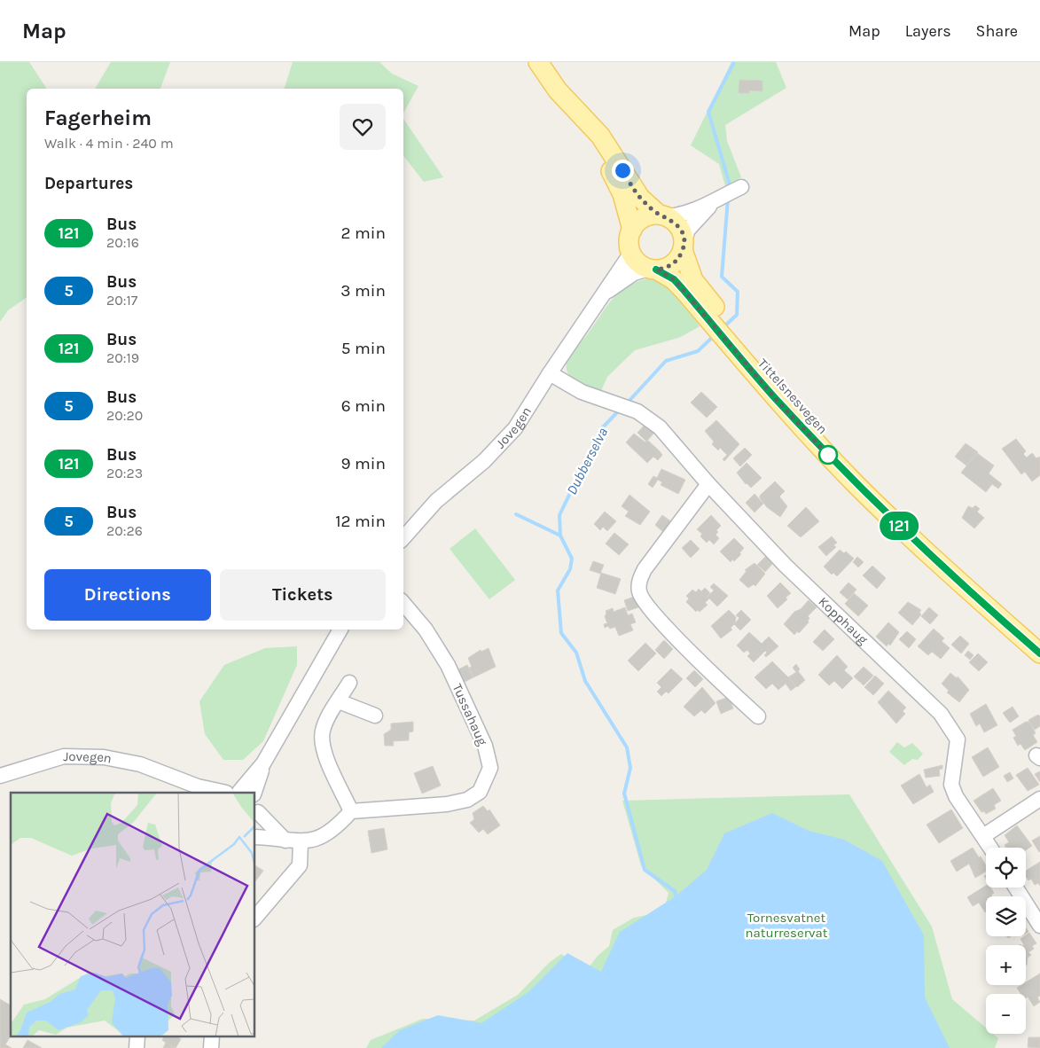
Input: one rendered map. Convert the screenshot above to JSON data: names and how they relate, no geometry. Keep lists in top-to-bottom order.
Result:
{
  "streets": {
    "main road": ["Tittelsnesvegen"],
    "street": ["Jovegen", "Kopphaug", "Tussahaug"]
  },
  "crossings": [
    ["Tittelsnesvegen", "Jovegen"],
    ["Jovegen", "Kopphaug"]
  ],
  "water": ["Dubberselva"],
  "parks": ["Tornesvatnet naturreservat"],
  "lines": ["bus line 121"],
  "page": {
    "header": "Map",
    "nav": ["Map", "Layers", "Share"],
    "on_map": "121",
    "heading": [
      ["Fagerheim", "Walk · 4 min · 240 m"],
      "Departures"
    ],
    "list": [
      {
        "mark": "121",
        "name": "Bus",
        "note": "20:16",
        "value": "2 min"
      },
      {
        "mark": "5",
        "name": "Bus",
        "note": "20:17",
        "value": "3 min"
      },
      {
        "mark": "121",
        "name": "Bus",
        "note": "20:19",
        "value": "5 min"
      },
      {
        "mark": "5",
        "name": "Bus",
        "note": "20:20",
        "value": "6 min"
      },
      {
        "mark": "121",
        "name": "Bus",
        "note": "20:23",
        "value": "9 min"
      },
      {
        "mark": "5",
        "name": "Bus",
        "note": "20:26",
        "value": "12 min"
      }
    ],
    "buttons": ["Directions", "Tickets"],
    "map_buttons": ["+", "−"]
  }
}
